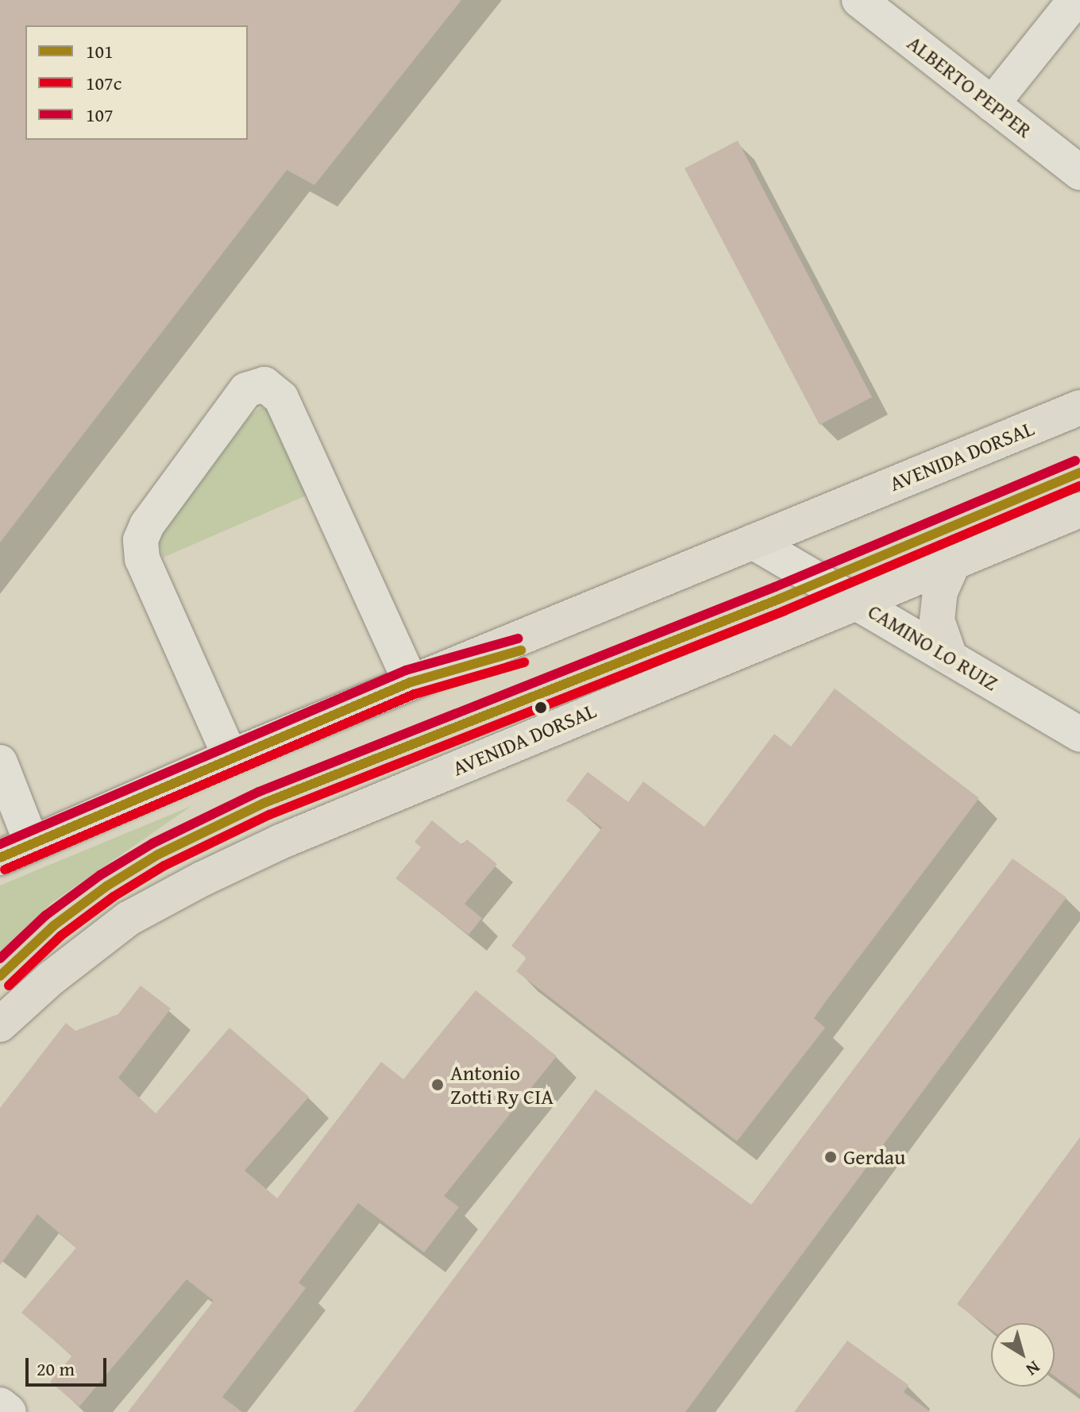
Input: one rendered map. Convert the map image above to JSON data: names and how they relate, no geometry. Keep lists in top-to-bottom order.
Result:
{
  "streets": {
    "main road": ["AVENIDA DORSAL"],
    "street": ["ALBERTO PEPPER", "CAMINO LO RUIZ"]
  },
  "crossings": [
    ["AVENIDA DORSAL", "CAMINO LO RUIZ"]
  ],
  "places": ["Antonio Zotti Ry CIA", "Gerdau"],
  "lines": ["transit line 107", "transit line 101", "transit line 107c"],
  "legend": ["101", "107c", "107"],
  "scale_bar": "20 m",
  "north": "bottom right"
}
